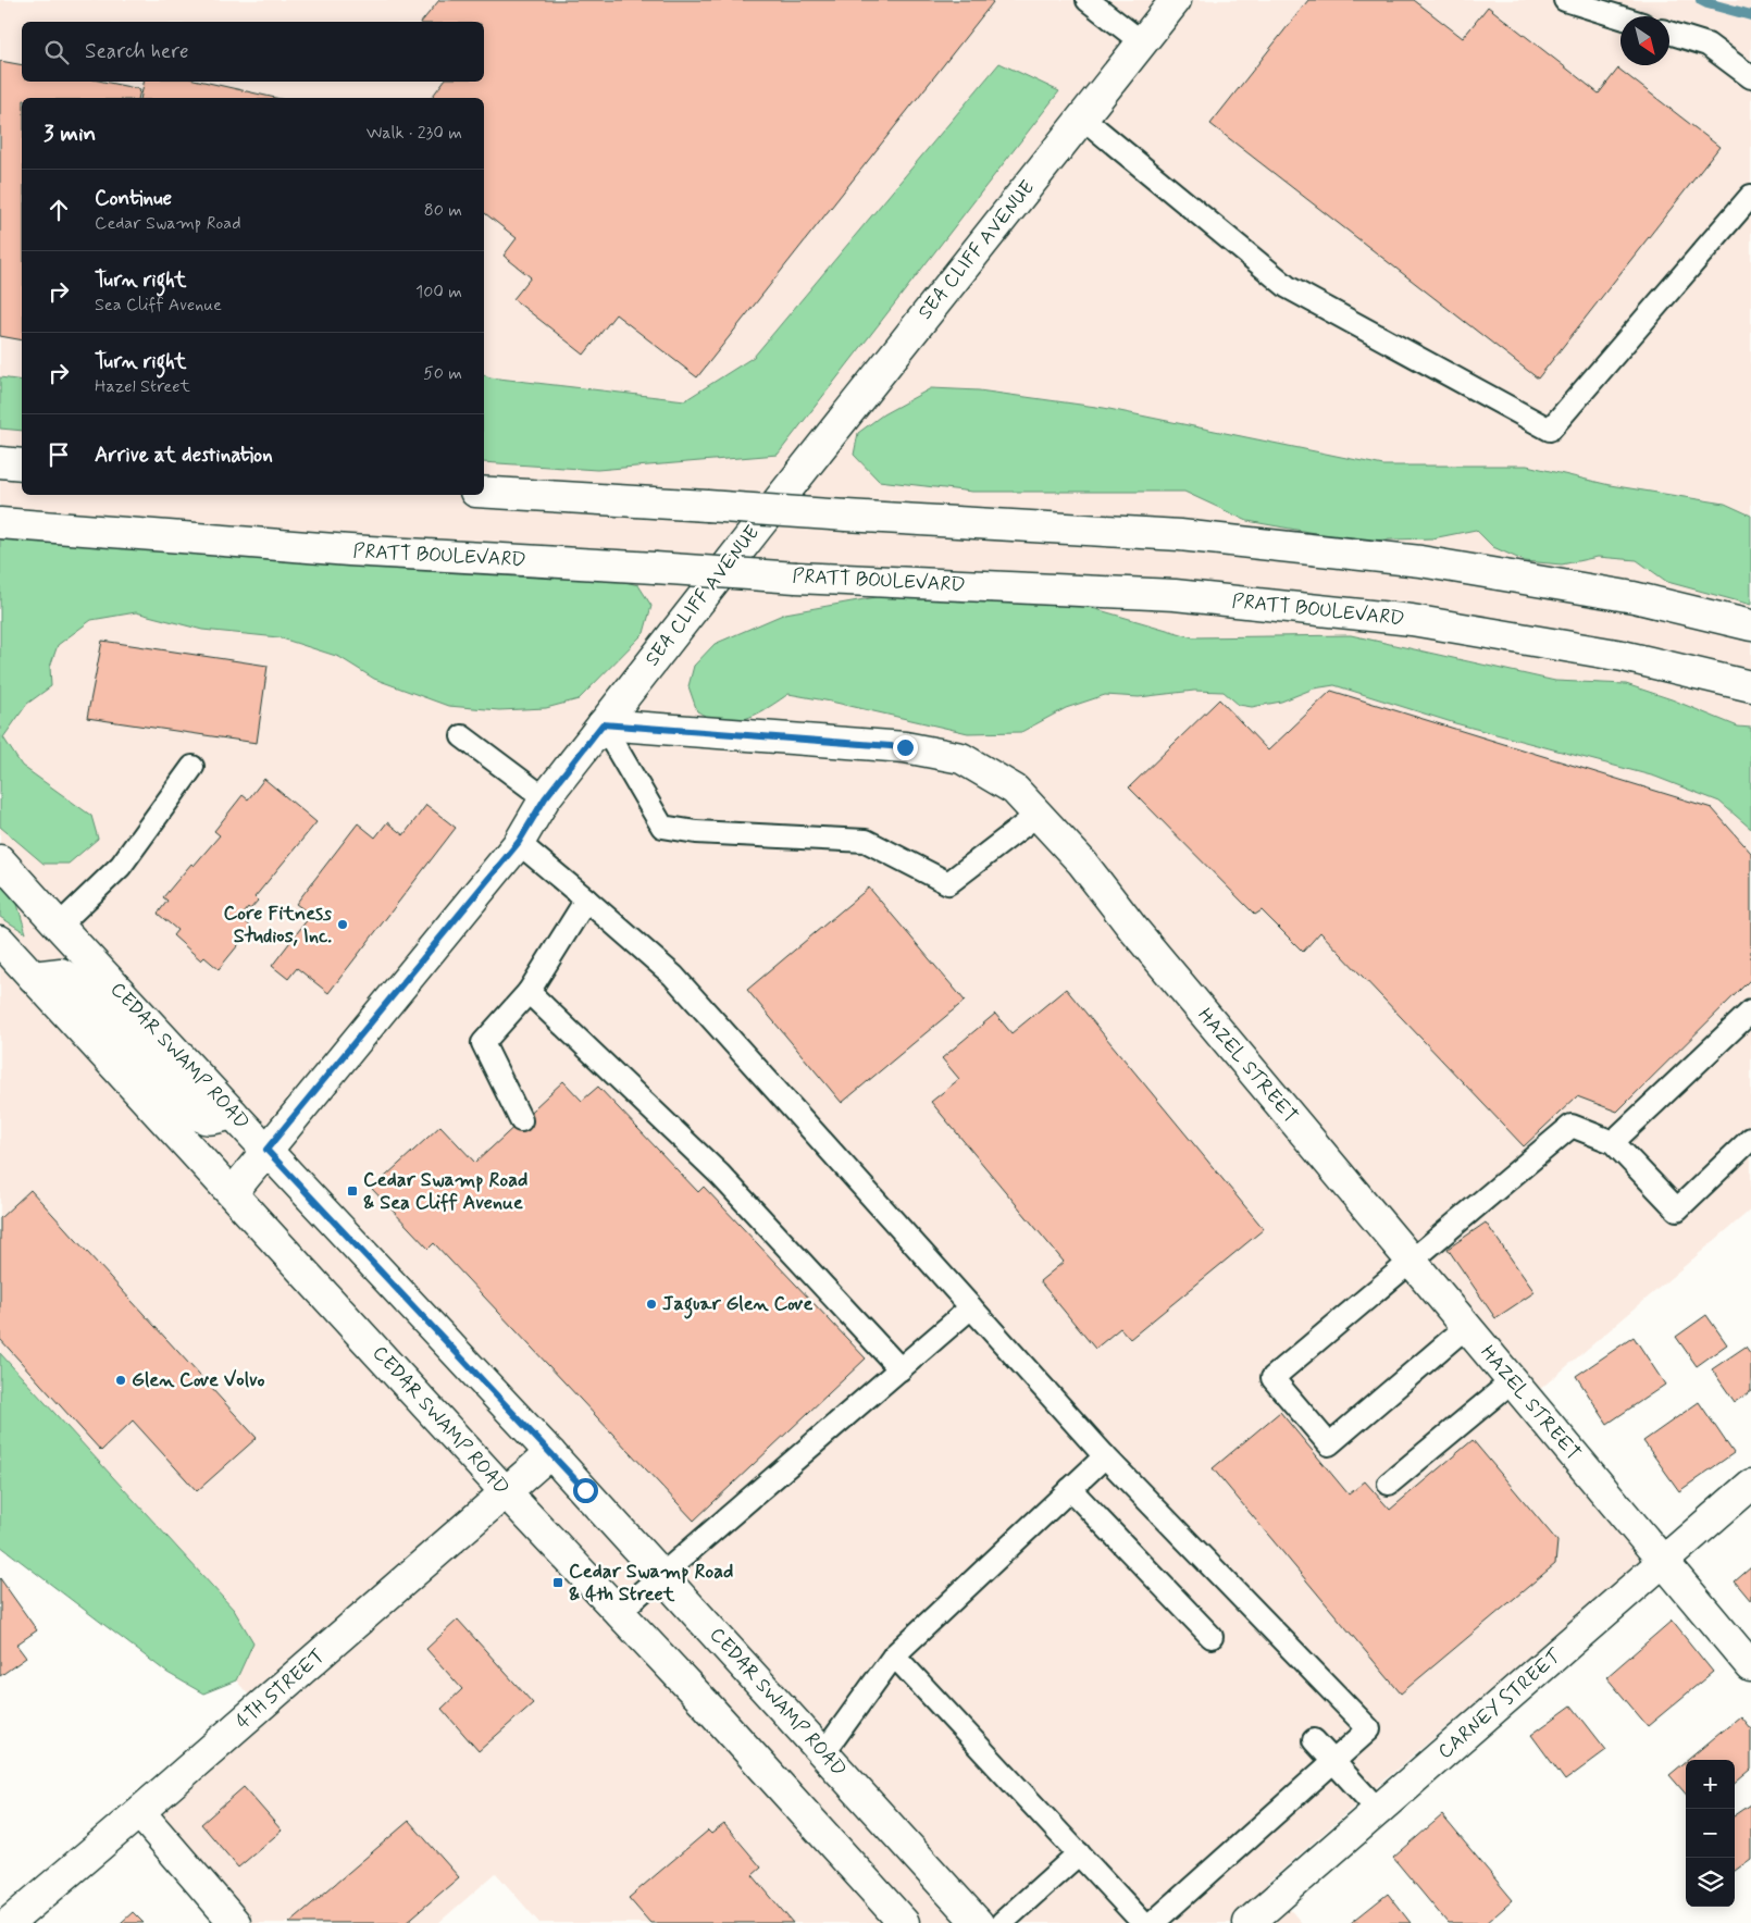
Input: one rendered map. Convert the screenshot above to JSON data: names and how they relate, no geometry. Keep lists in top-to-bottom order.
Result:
{
  "streets": {
    "main road": [
      "SEA CLIFF AVENUE",
      "PRATT BOULEVARD",
      "CEDAR SWAMP ROAD",
      "HAZEL STREET",
      "4TH STREET",
      "CARNEY STREET"
    ]
  },
  "crossings": [
    ["SEA CLIFF AVENUE", "CEDAR SWAMP ROAD"],
    ["SEA CLIFF AVENUE", "HAZEL STREET"],
    ["CEDAR SWAMP ROAD", "4TH STREET"],
    ["HAZEL STREET", "CARNEY STREET"]
  ],
  "places": {
    "other": ["Core Fitness Studios, Inc.", "Jaguar Glen Cove", "Glen Cove Volvo"],
    "transit": ["Cedar Swamp Road & Sea Cliff Avenue", "Cedar Swamp Road & 4th Street"]
  },
  "north": "bottom right",
  "page": {
    "search": "Search here",
    "heading": ["3 min", "Walk · 230 m"],
    "list": [
      ["Continue", "Cedar Swamp Road", "80 m"],
      ["Turn right", "Sea Cliff Avenue", "100 m"],
      ["Turn right", "Hazel Street", "50 m"],
      "Arrive at destination"
    ],
    "map_buttons": ["+", "−"]
  }
}
